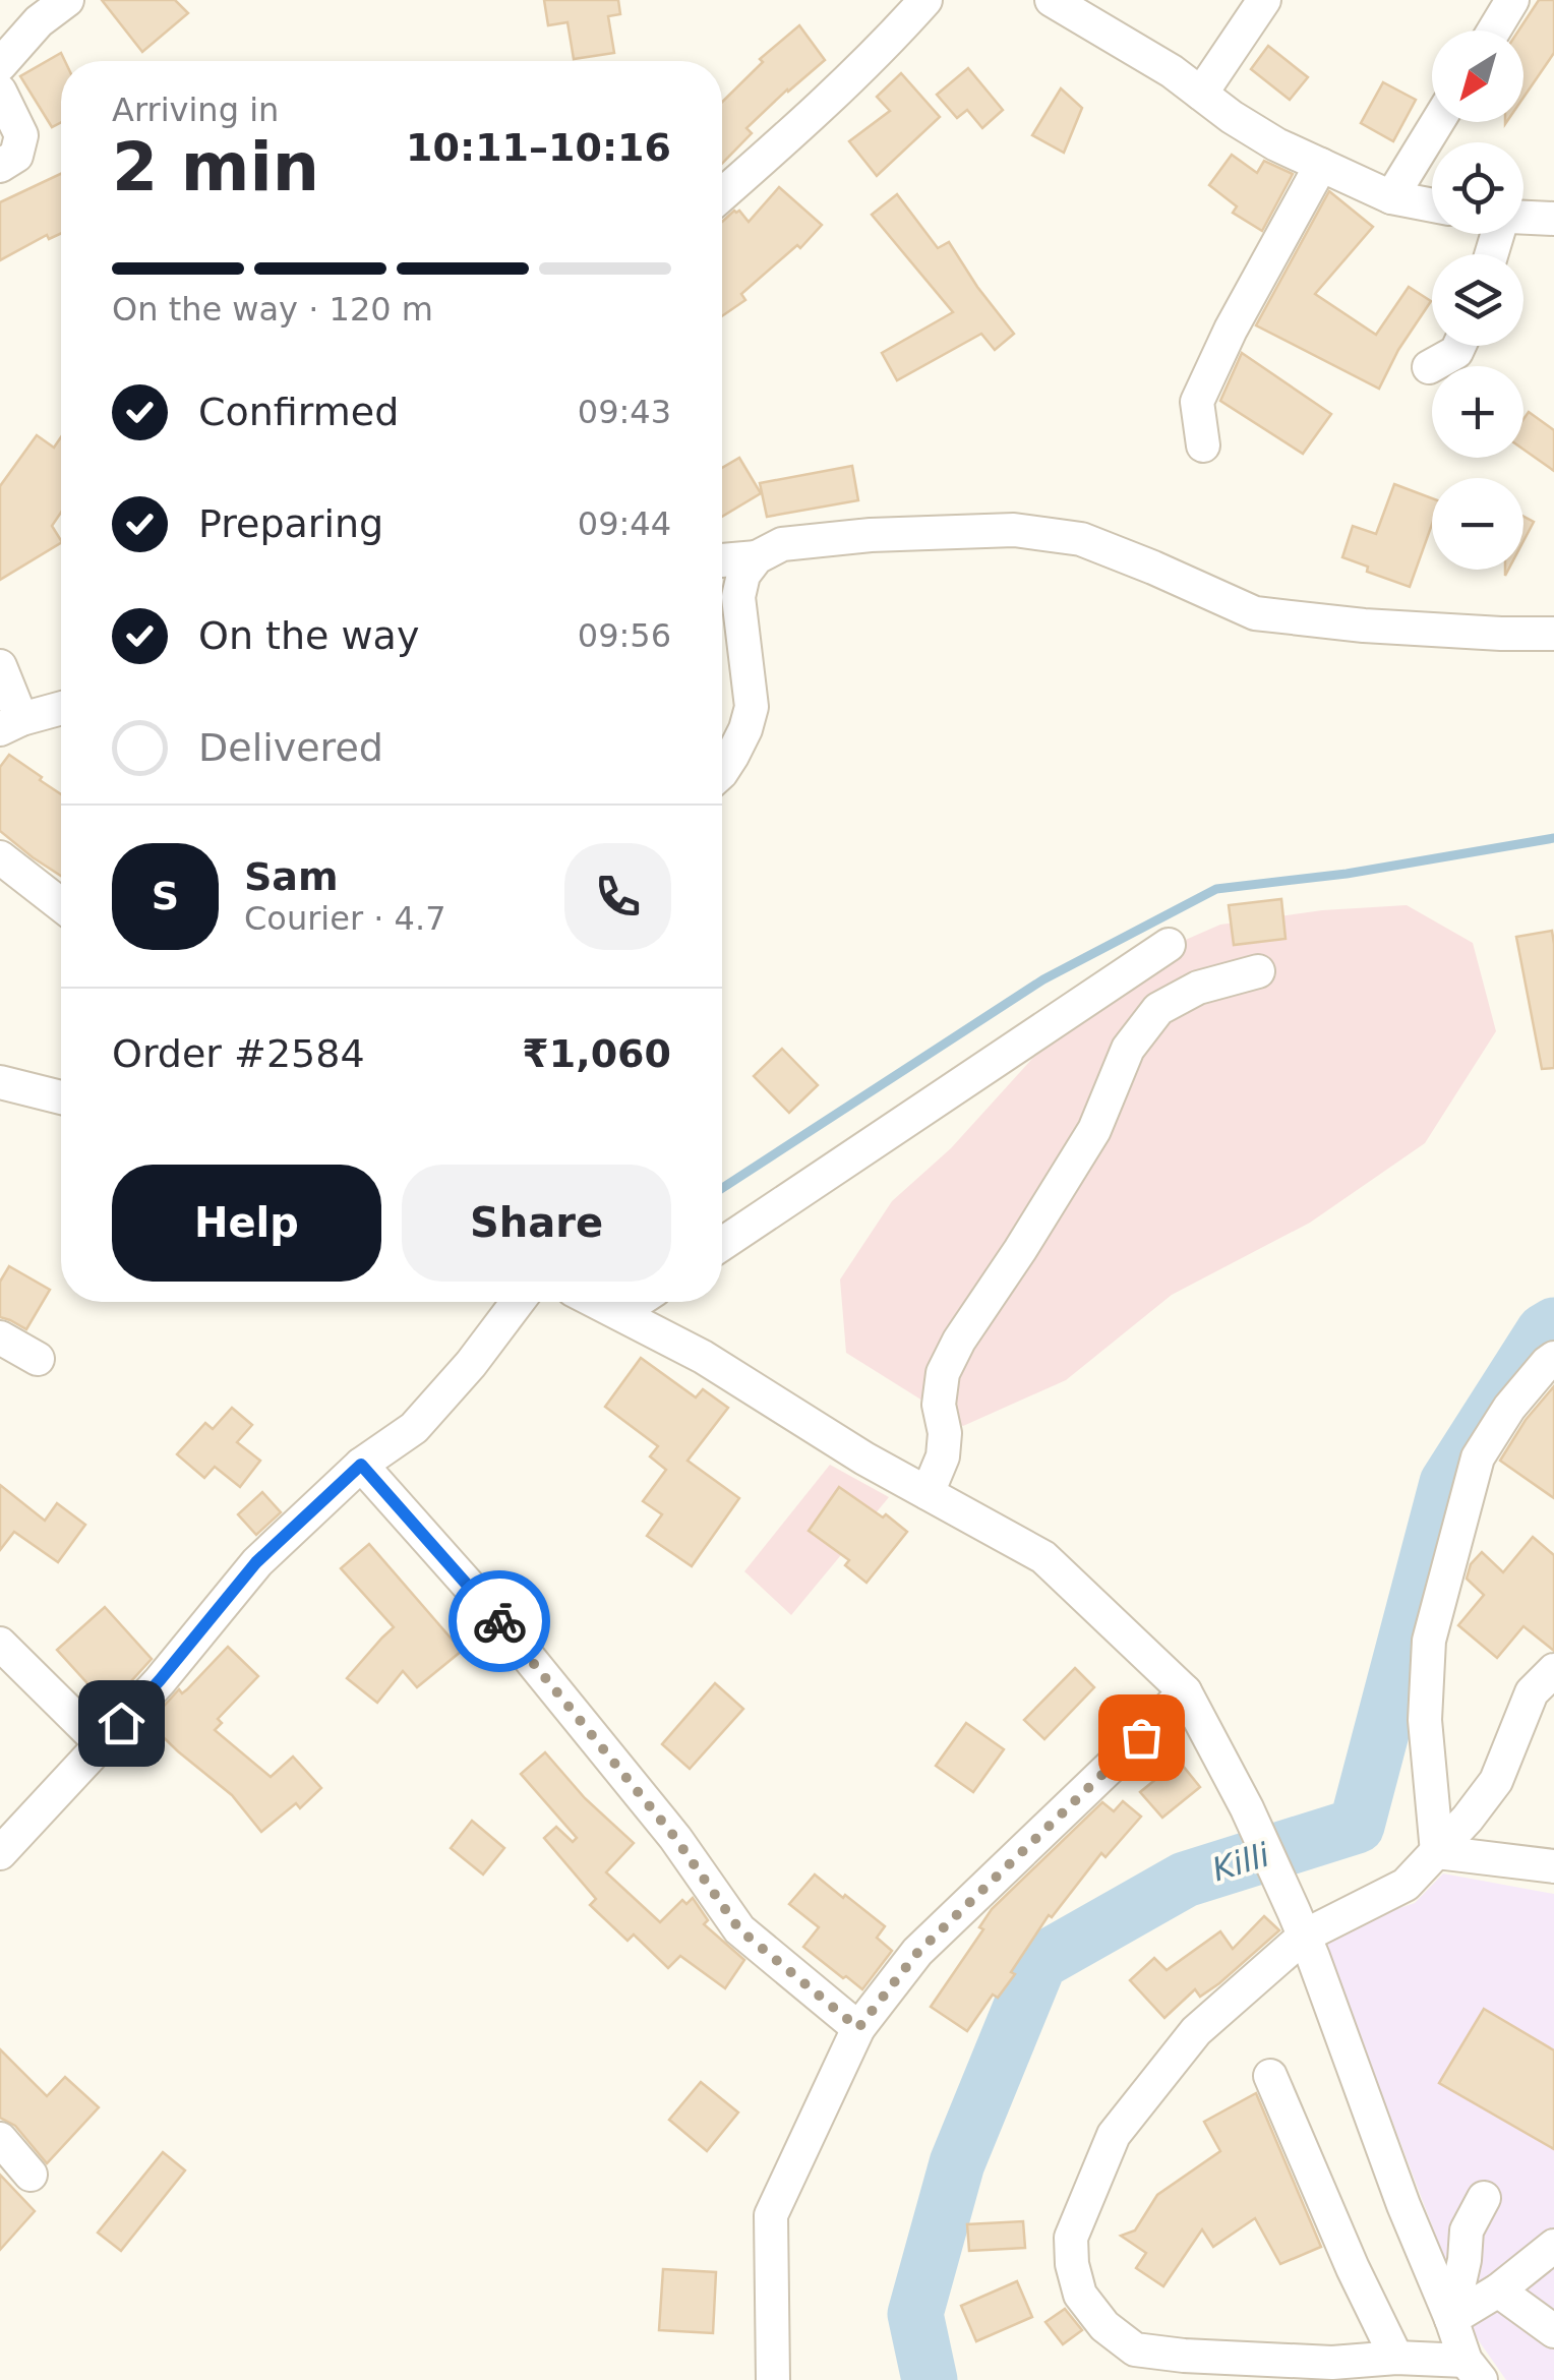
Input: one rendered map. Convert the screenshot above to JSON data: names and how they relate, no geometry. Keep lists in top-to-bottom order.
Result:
{
  "water": ["Killi"],
  "north": "bottom left",
  "page": {
    "map_buttons": ["+", "−"],
    "heading": ["2 min", "Arriving in", "10:11–10:16"],
    "panel": [
      "Sam",
      "Courier · 4.7",
      "Order #2584",
      "₹1,060"
    ],
    "bar": "On the way · 120 m",
    "list": [
      ["Confirmed", "09:43"],
      ["Preparing", "09:44"],
      ["On the way", "09:56"],
      "Delivered"
    ],
    "round": "S",
    "buttons": ["Help", "Share"]
  }
}
